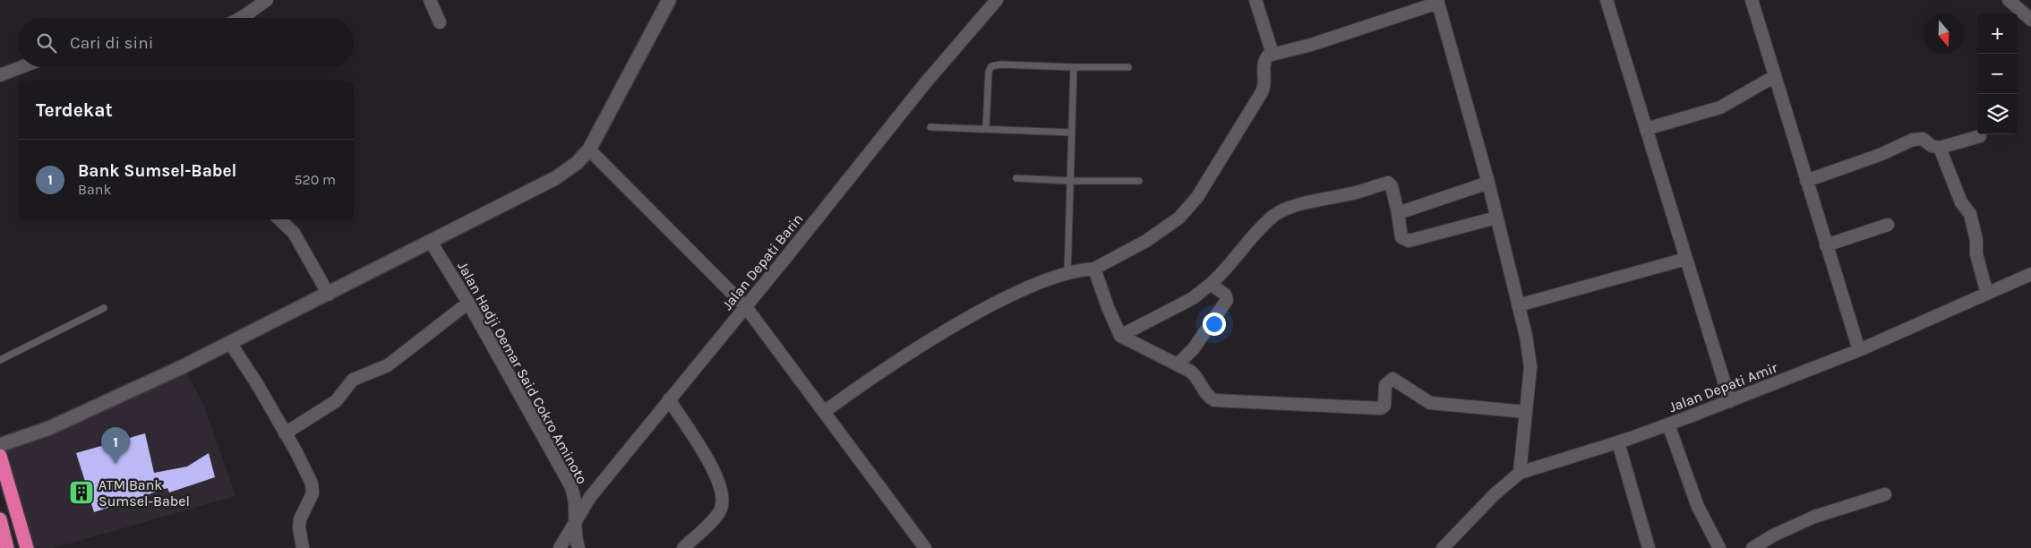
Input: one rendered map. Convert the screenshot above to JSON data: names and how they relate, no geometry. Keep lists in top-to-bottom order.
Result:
{
  "streets": {
    "street": ["Jalan Depati Barin", "Jalan Hadji Oemar Said Cokro Aminoto", "Jalan Depati Amir"]
  },
  "crossings": [
    ["Jalan Depati Barin", "Jalan Hadji Oemar Said Cokro Aminoto"]
  ],
  "places": {
    "building": ["ATM Bank Sumsel-Babel"]
  },
  "north": "bottom",
  "page": {
    "map_buttons": ["+", "−"],
    "search": "Cari di sini",
    "heading": "Terdekat",
    "list": [
      {
        "mark": "1",
        "name": "Bank Sumsel-Babel",
        "note": "Bank",
        "value": "520 m"
      }
    ],
    "pins": "1"
  }
}
